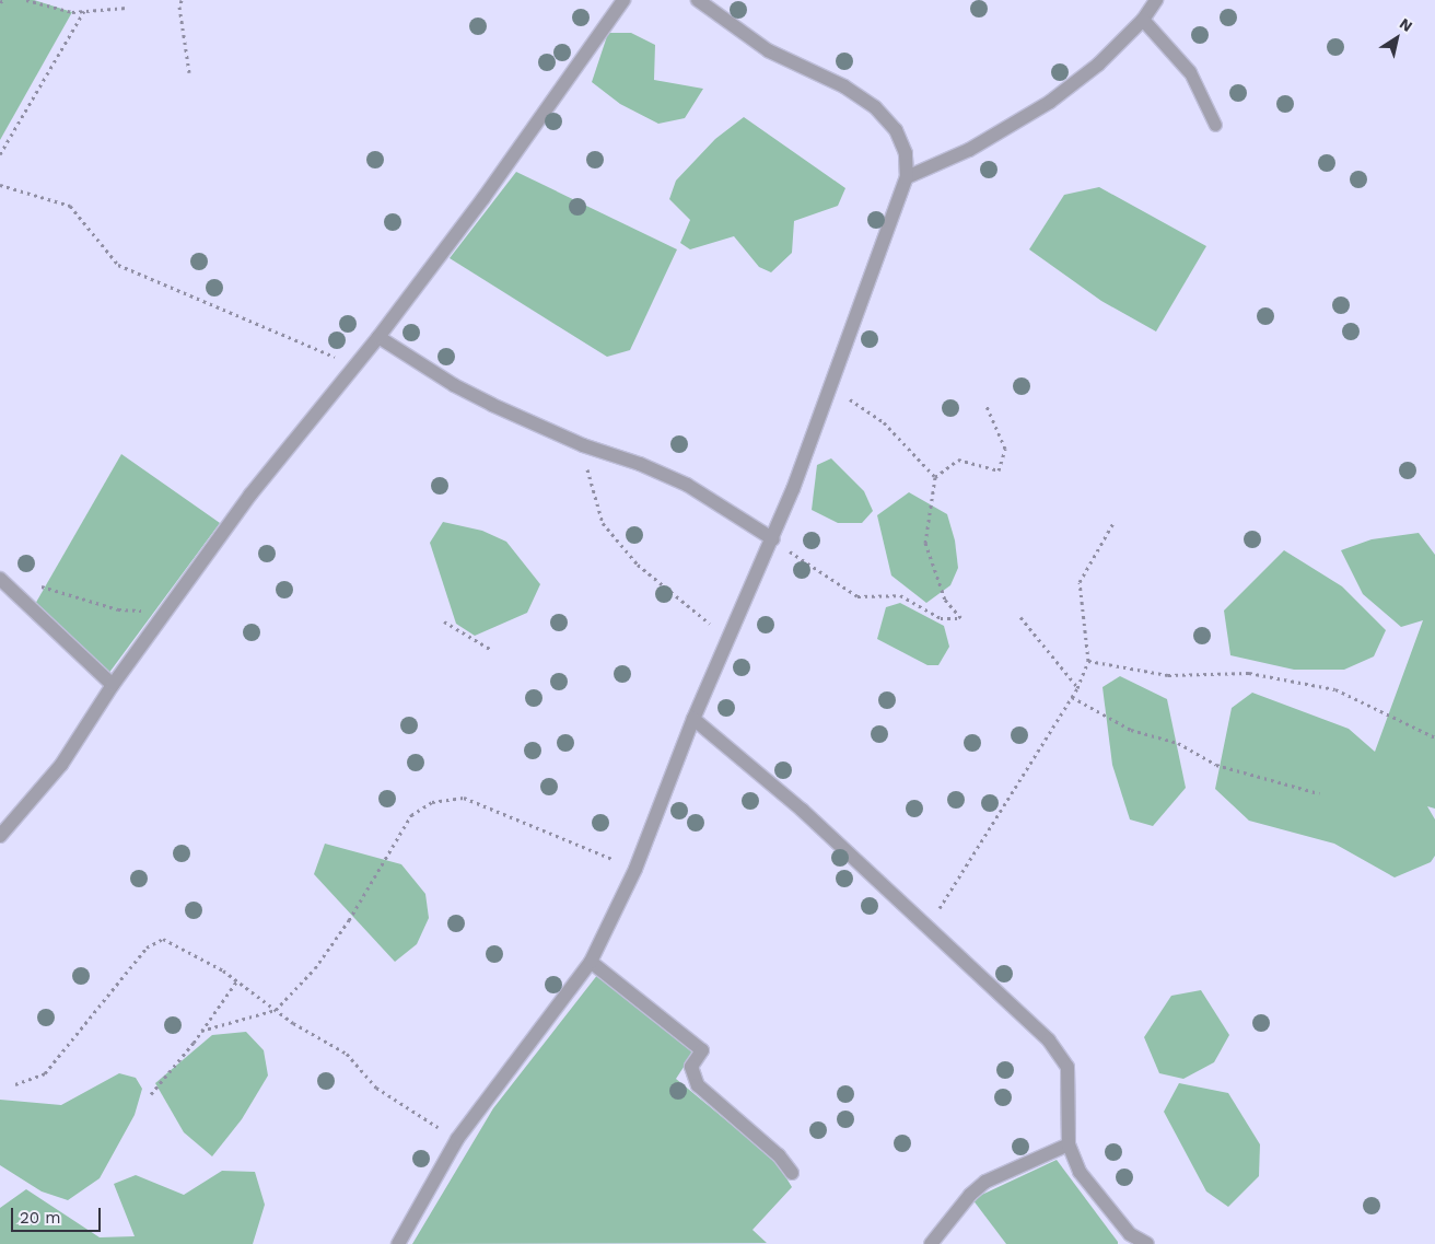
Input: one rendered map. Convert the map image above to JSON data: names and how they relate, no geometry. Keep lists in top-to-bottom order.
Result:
{
  "scale_bar": "20 m",
  "north": "top right"
}
